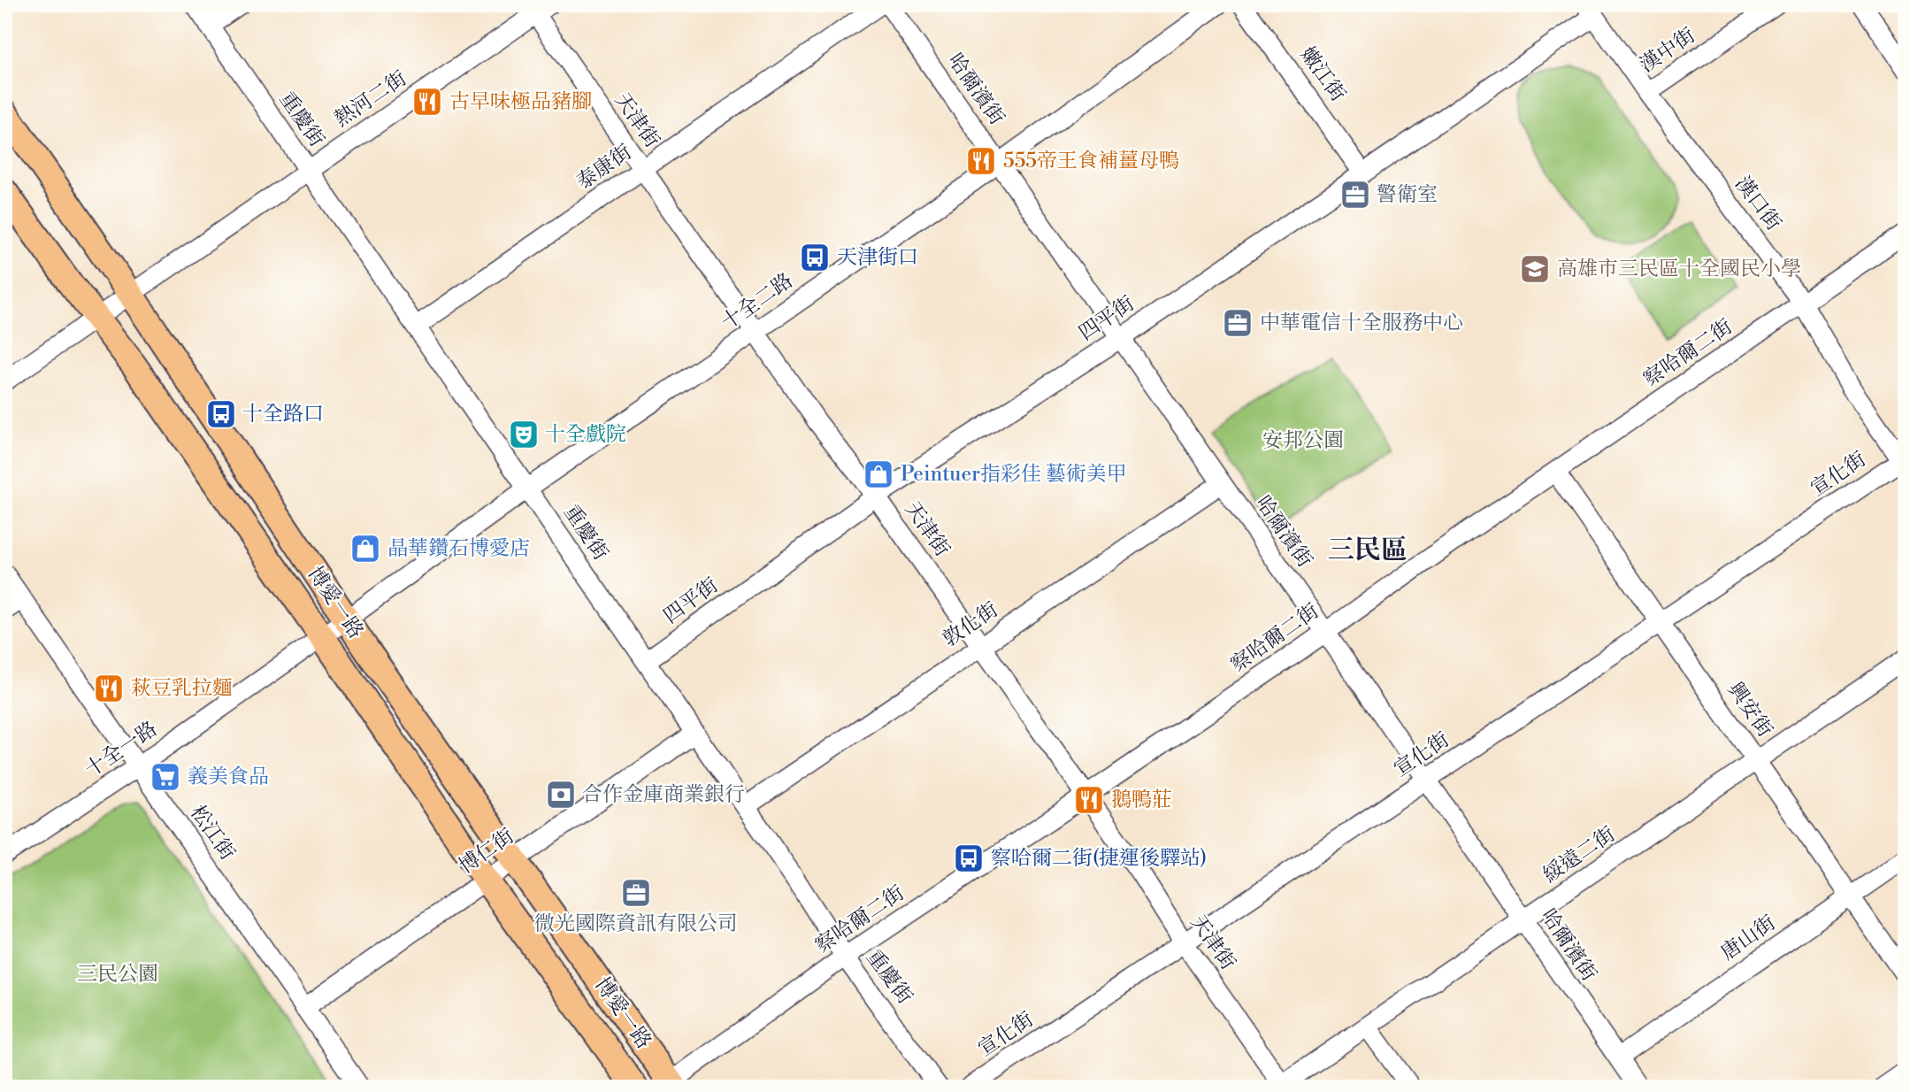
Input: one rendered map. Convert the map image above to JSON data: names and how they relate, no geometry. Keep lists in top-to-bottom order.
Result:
{
  "streets": {
    "main road": ["博愛一路"],
    "street": [
      "漢中街",
      "嫩江街",
      "哈爾濱街",
      "熱河二街",
      "重慶街",
      "天津街",
      "泰康街",
      "漢口街",
      "十全二路",
      "四平街",
      "察哈爾二街",
      "宣化街",
      "敦化街",
      "興安街",
      "十全一路",
      "松江街",
      "博仁街",
      "綏遠二街",
      "唐山街"
    ]
  },
  "crossings": [
    ["漢中街", "漢口街"],
    ["嫩江街", "四平街"],
    ["哈爾濱街", "十全二路"],
    ["哈爾濱街", "四平街"],
    ["哈爾濱街", "察哈爾二街"],
    ["哈爾濱街", "宣化街"],
    ["哈爾濱街", "敦化街"],
    ["哈爾濱街", "綏遠二街"],
    ["哈爾濱街", "唐山街"],
    ["熱河二街", "重慶街"],
    ["熱河二街", "天津街"],
    ["熱河二街", "博愛一路"],
    ["重慶街", "泰康街"],
    ["重慶街", "十全二路"],
    ["重慶街", "四平街"],
    ["重慶街", "察哈爾二街"],
    ["重慶街", "敦化街"],
    ["重慶街", "博仁街"],
    ["天津街", "泰康街"],
    ["天津街", "十全二路"],
    ["天津街", "四平街"],
    ["天津街", "察哈爾二街"],
    ["天津街", "宣化街"],
    ["天津街", "敦化街"],
    ["天津街", "綏遠二街"],
    ["漢口街", "四平街"],
    ["漢口街", "察哈爾二街"],
    ["漢口街", "宣化街"],
    ["十全二路", "博愛一路"],
    ["十全二路", "十全一路"],
    ["察哈爾二街", "博愛一路"],
    ["察哈爾二街", "興安街"],
    ["宣化街", "興安街"],
    ["博愛一路", "十全一路"],
    ["博愛一路", "博仁街"],
    ["興安街", "綏遠二街"],
    ["興安街", "唐山街"],
    ["十全一路", "松江街"],
    ["松江街", "博仁街"]
  ],
  "districts": ["三民區"],
  "parks": ["安邦公園", "三民公園"],
  "places": {
    "restaurant": [
      "古早味極品豬腳",
      "555帝王食補薑母鴨",
      "萩豆乳拉麵",
      "鵝鴨莊"
    ],
    "office": ["警衛室", "中華電信十全服務中心", "微光國際資訊有限公司"],
    "bus stop": ["天津街口", "十全路口", "察哈爾二街(捷運後驛站)"],
    "school or university": ["高雄市三民區十全國民小學"],
    "theatre": ["十全戲院"],
    "shop": ["Peintuer指彩佳 藝術美甲", "晶華鑽石博愛店"],
    "supermarket": ["義美食品"],
    "bank": ["合作金庫商業銀行"]
  }
}
